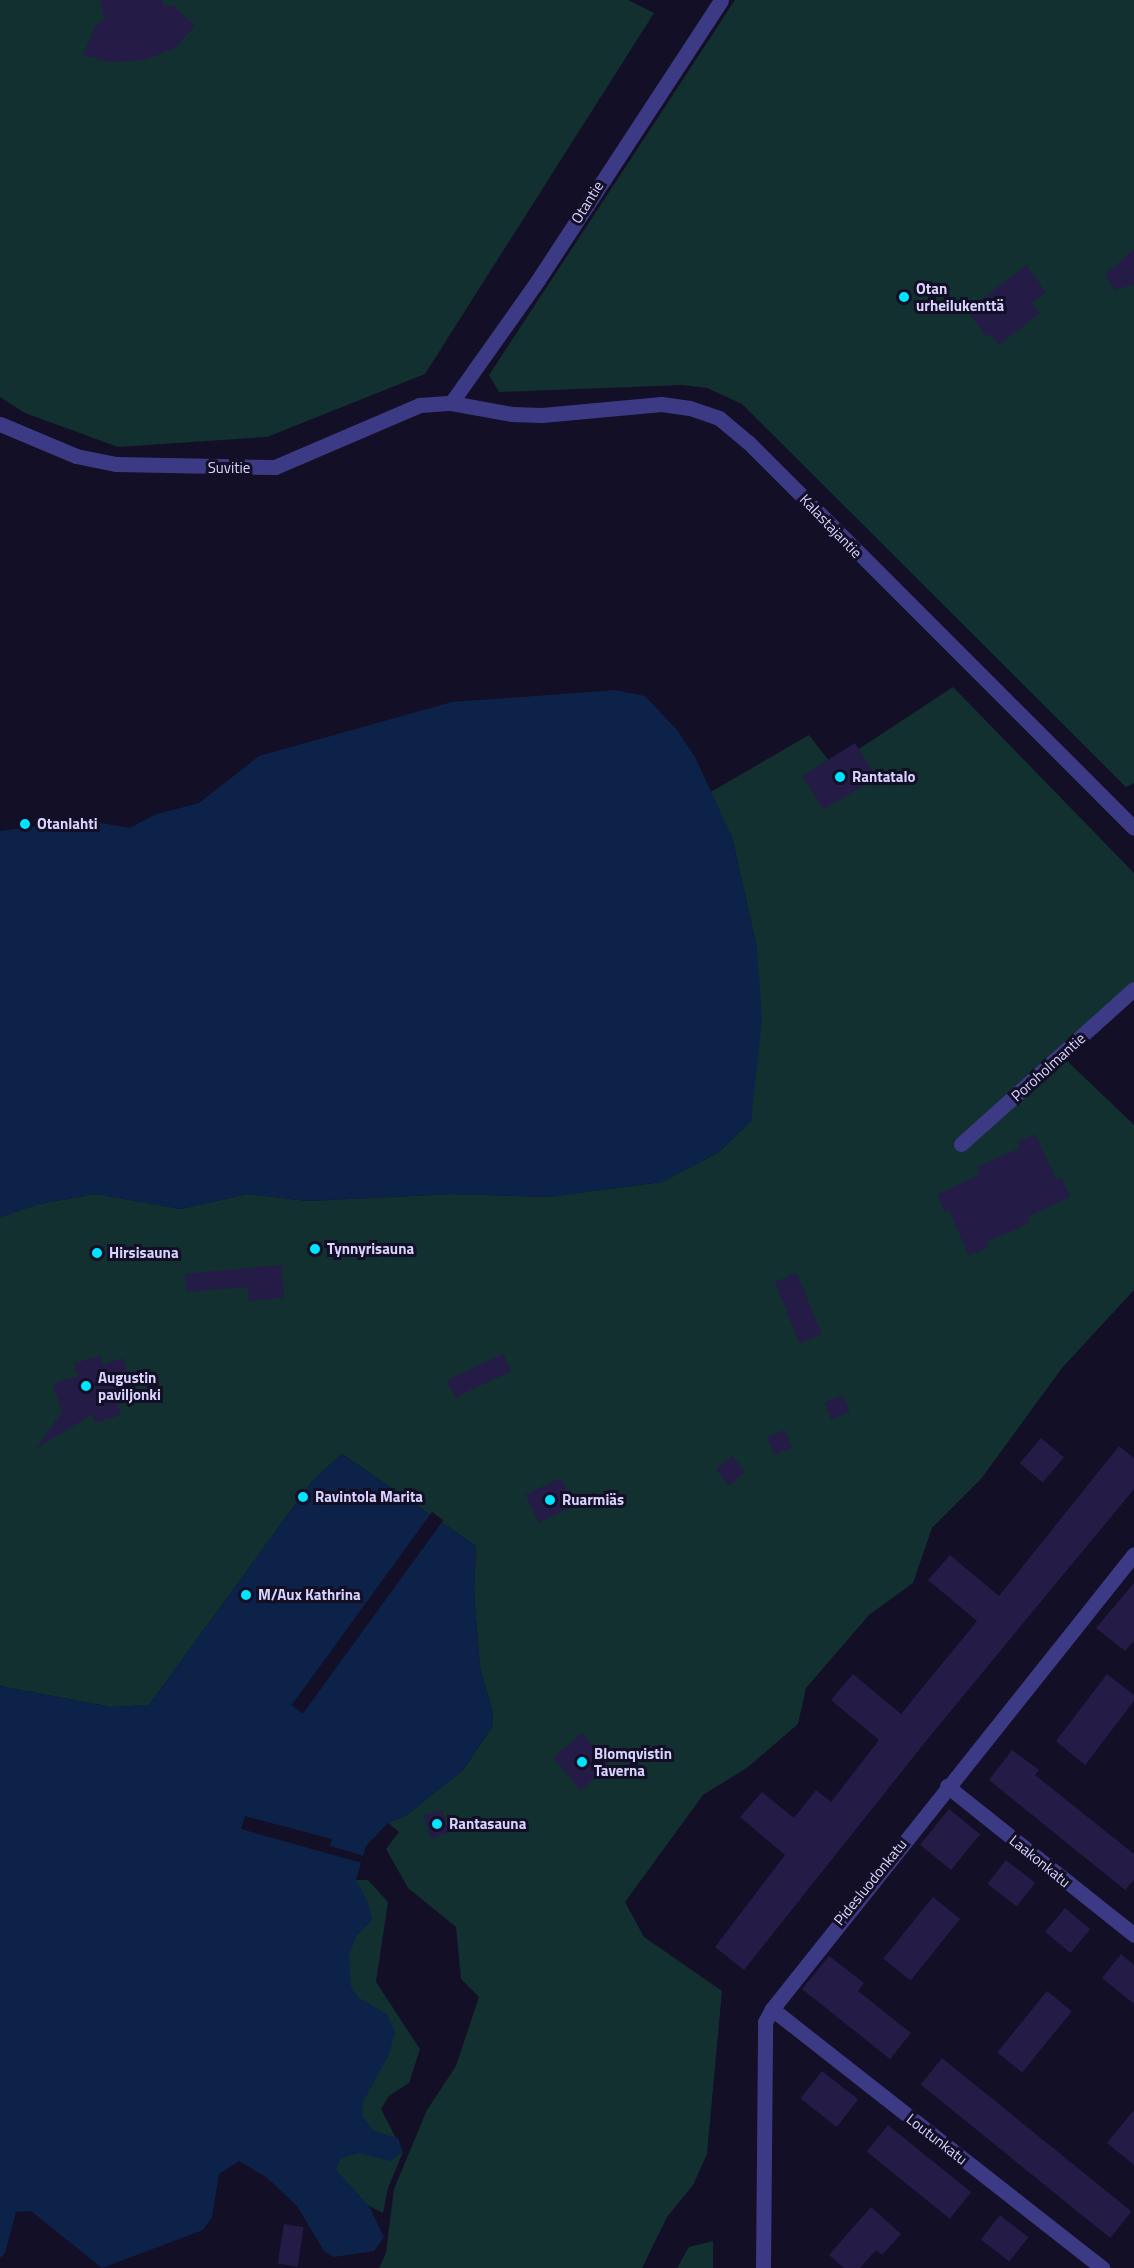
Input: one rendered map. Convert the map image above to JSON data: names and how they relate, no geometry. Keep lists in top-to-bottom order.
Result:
{
  "streets": {
    "street": [
      "Otantie",
      "Suvitie",
      "Kalastajantie",
      "Poroholmantie",
      "Laakonkatu",
      "Pidesluodonkatu",
      "Loutunkatu"
    ]
  },
  "crossings": [
    ["Otantie", "Suvitie"],
    ["Otantie", "Kalastajantie"],
    ["Suvitie", "Kalastajantie"],
    ["Laakonkatu", "Pidesluodonkatu"],
    ["Pidesluodonkatu", "Loutunkatu"]
  ],
  "places": [
    "Otan urheilukenttä",
    "Rantatalo",
    "Otanlahti",
    "Tynnyrisauna",
    "Hirsisauna",
    "Augustin paviljonki",
    "Ravintola Marita",
    "Ruarmiäs",
    "M/Aux Kathrina",
    "Blomqvistin Taverna",
    "Rantasauna"
  ]
}
